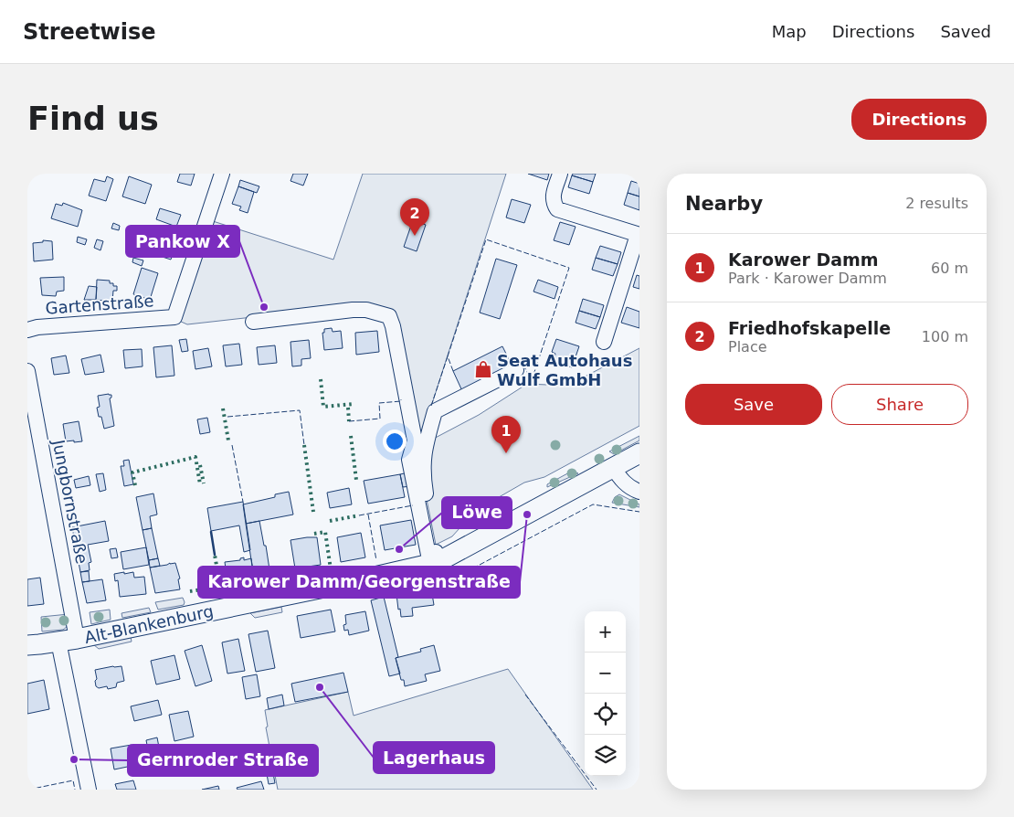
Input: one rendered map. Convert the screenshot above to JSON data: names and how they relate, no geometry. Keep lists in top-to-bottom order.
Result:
{
  "streets": {
    "main road": ["Alt-Blankenburg"],
    "street": ["Gartenstraße", "Jungbornstraße"]
  },
  "crossings": [
    ["Jungbornstraße", "Alt-Blankenburg"]
  ],
  "places": {
    "other": [
      "Pankow X",
      "Karower Damm/Georgenstraße",
      "Löwe",
      "Lagerhaus",
      "Gernroder Straße"
    ],
    "shop": ["Seat Autohaus Wulf GmbH"]
  },
  "page": {
    "header": "Streetwise",
    "nav": ["Map", "Directions", "Saved"],
    "buttons": [
      "Directions",
      ["Save", "Share"]
    ],
    "title": "Find us",
    "heading": ["Nearby", "2 results"],
    "pins": ["2", "1"],
    "list": [
      {
        "mark": "1",
        "name": "Karower Damm",
        "note": "Park · Karower Damm",
        "value": "60 m"
      },
      {
        "mark": "2",
        "name": "Friedhofskapelle",
        "note": "Place",
        "value": "100 m"
      }
    ],
    "map_buttons": ["+", "−"]
  }
}
